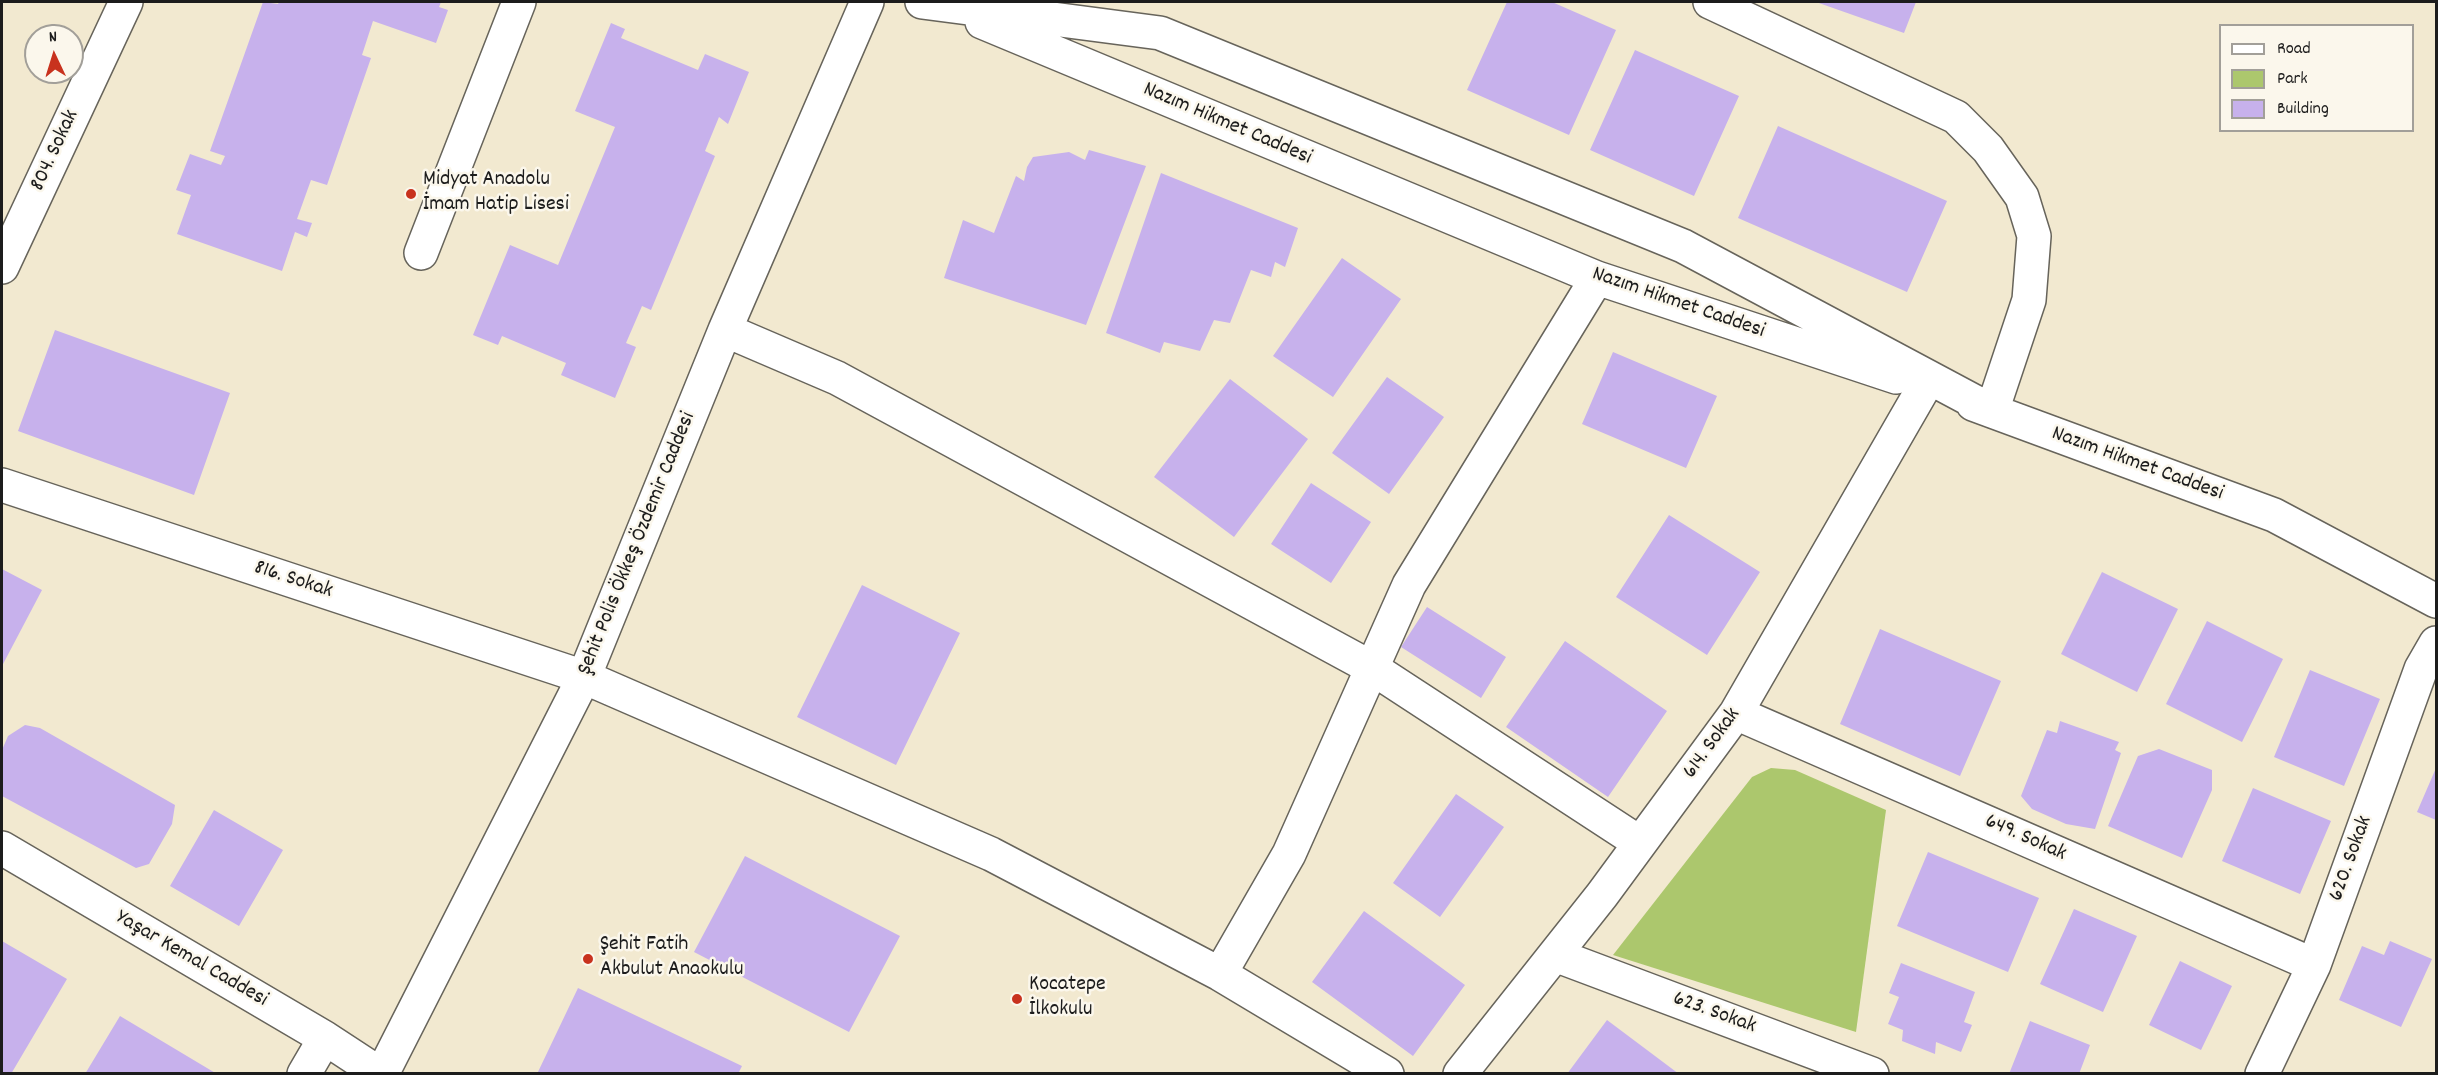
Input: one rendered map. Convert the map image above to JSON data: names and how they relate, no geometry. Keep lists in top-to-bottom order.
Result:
{
  "streets": {
    "street": [
      "Nazım Hikmet Caddesi",
      "804. Sokak",
      "Şehit Polis Ökkeş Özdemir Caddesi",
      "816. Sokak",
      "614. Sokak",
      "649. Sokak",
      "620. Sokak",
      "Yaşar Kemal Caddesi",
      "623. Sokak"
    ]
  },
  "crossings": [
    ["Nazım Hikmet Caddesi", "614. Sokak"],
    ["Şehit Polis Ökkeş Özdemir Caddesi", "816. Sokak"],
    ["Şehit Polis Ökkeş Özdemir Caddesi", "Yaşar Kemal Caddesi"],
    ["614. Sokak", "649. Sokak"],
    ["614. Sokak", "623. Sokak"],
    ["649. Sokak", "620. Sokak"]
  ],
  "places": ["Midyat Anadolu İmam Hatip Lisesi", "Şehit Fatih Akbulut Anaokulu", "Kocatepe İlkokulu"],
  "legend": ["Road", "Park", "Building"],
  "north": "top"
}
